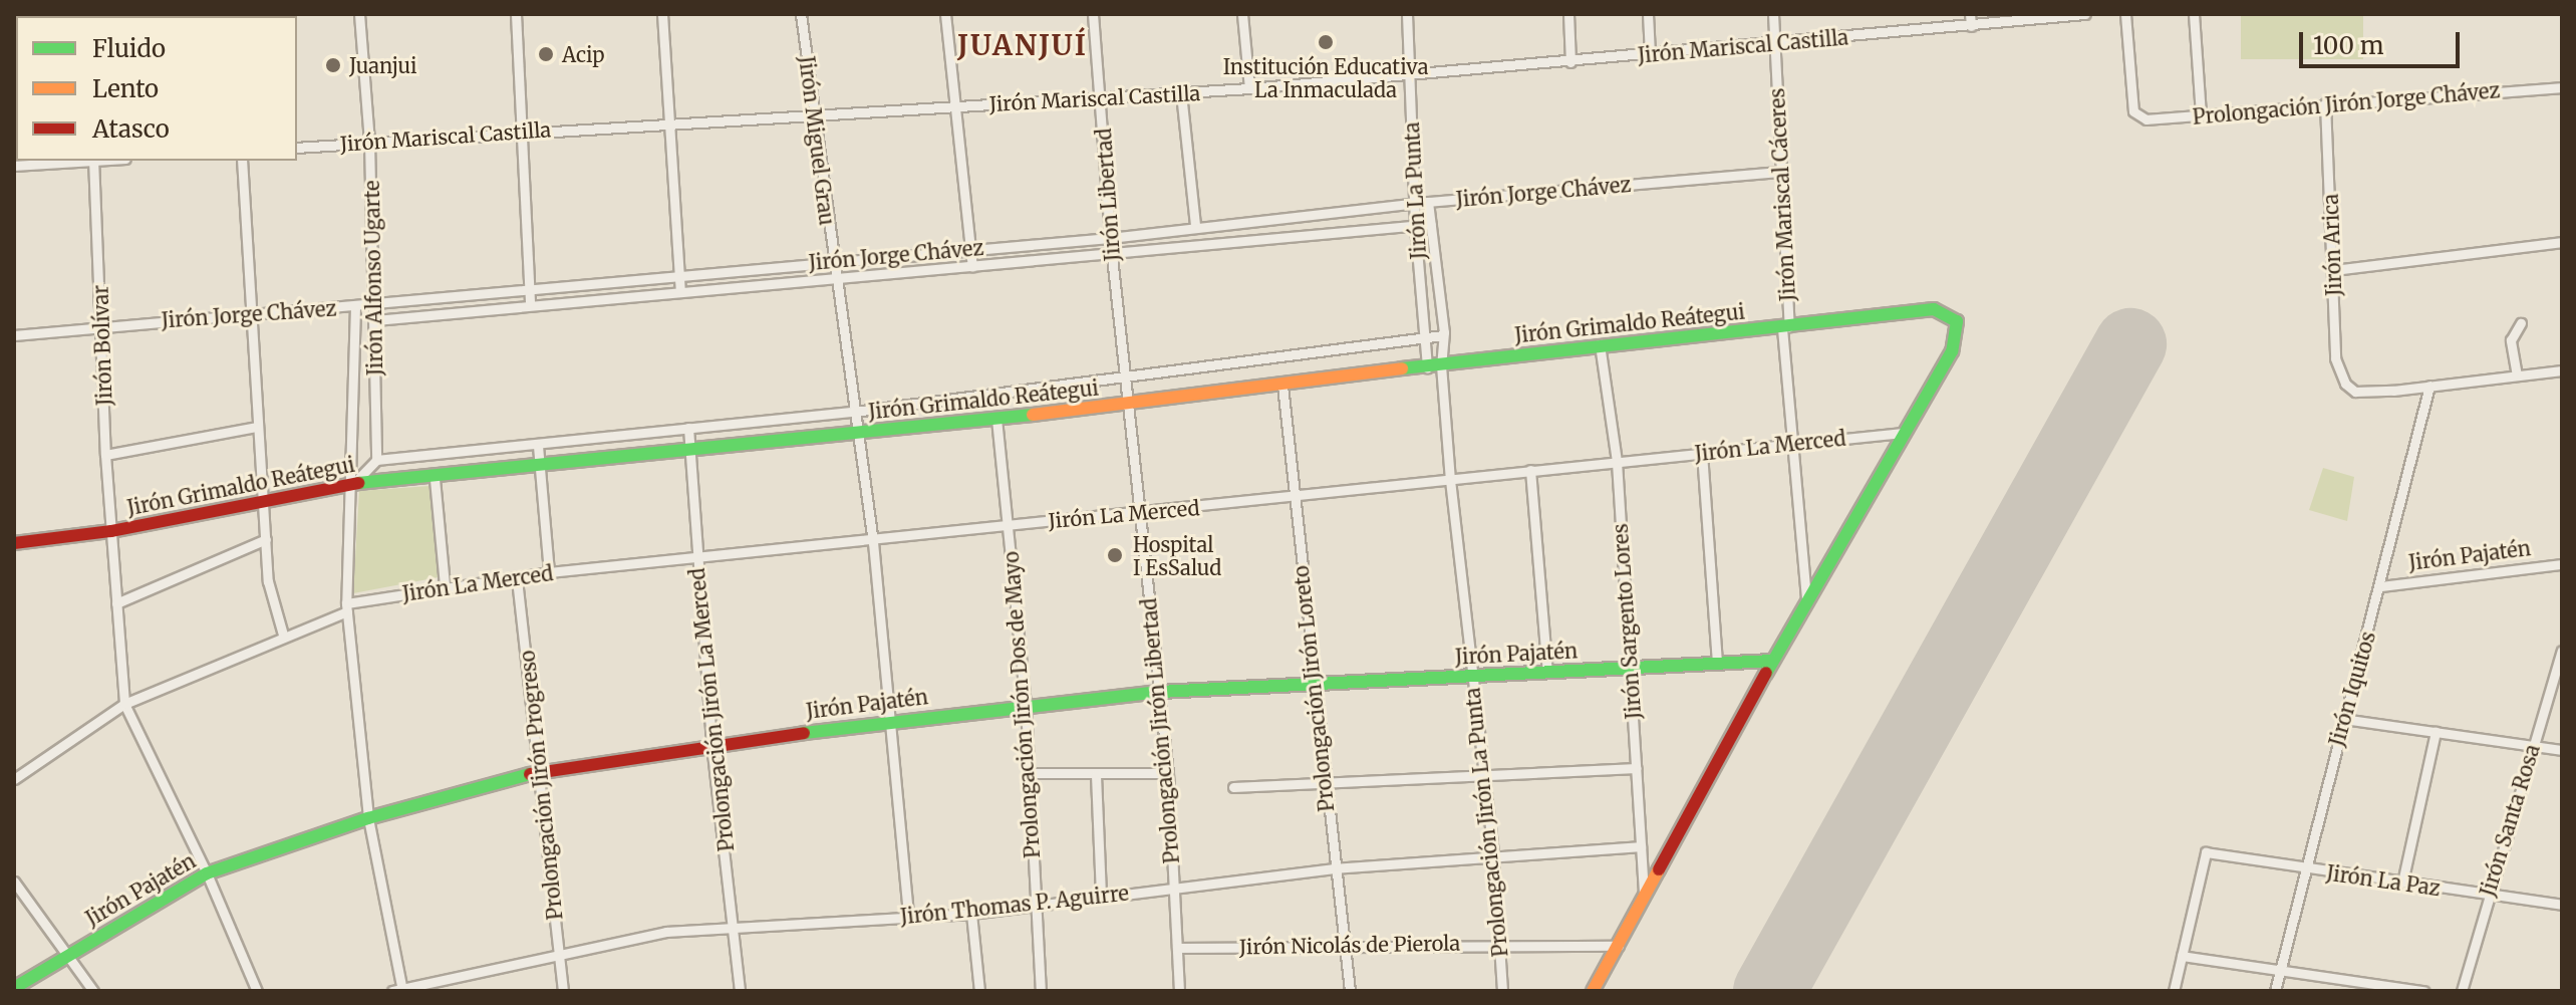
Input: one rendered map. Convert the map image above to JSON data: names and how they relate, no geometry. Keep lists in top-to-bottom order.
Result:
{
  "streets": {
    "street": [
      "Jirón Mariscal Castilla",
      "Prolongación Jirón Jorge Chávez",
      "Jirón Miguel Grau",
      "Jirón La Punta",
      "Jirón Jorge Chávez",
      "Jirón Libertad",
      "Jirón Mariscal Cáceres",
      "Jirón Arica",
      "Jirón Alfonso Ugarte",
      "Jirón Grimaldo Reátegui",
      "Jirón Bolívar",
      "Jirón La Merced",
      "Jirón Pajatén",
      "Jirón Sargento Lores",
      "Prolongación Jirón Loreto",
      "Jirón Iquitos",
      "Prolongación Jirón Dos de Mayo",
      "Prolongación Jirón La Merced",
      "Prolongación Jirón Libertad",
      "Prolongación Jirón Progreso",
      "Jirón Santa Rosa",
      "Prolongación Jirón La Punta",
      "Jirón La Paz",
      "Jirón Thomas P. Aguirre",
      "Jirón Nicolás de Pierola"
    ]
  },
  "crossings": [
    ["Jirón Mariscal Castilla", "Jirón Miguel Grau"],
    ["Jirón Mariscal Castilla", "Jirón La Punta"],
    ["Jirón Mariscal Castilla", "Jirón Libertad"],
    ["Jirón Mariscal Castilla", "Jirón Mariscal Cáceres"],
    ["Jirón Mariscal Castilla", "Jirón Alfonso Ugarte"],
    ["Prolongación Jirón Jorge Chávez", "Jirón Arica"],
    ["Jirón Miguel Grau", "Jirón Jorge Chávez"],
    ["Jirón Miguel Grau", "Jirón Grimaldo Reátegui"],
    ["Jirón Miguel Grau", "Jirón La Merced"],
    ["Jirón Miguel Grau", "Jirón Pajatén"],
    ["Jirón Miguel Grau", "Jirón Thomas P. Aguirre"],
    ["Jirón La Punta", "Jirón Jorge Chávez"],
    ["Jirón La Punta", "Jirón Grimaldo Reátegui"],
    ["Jirón La Punta", "Prolongación Jirón La Punta"],
    ["Jirón Jorge Chávez", "Jirón Libertad"],
    ["Jirón Jorge Chávez", "Jirón Mariscal Cáceres"],
    ["Jirón Jorge Chávez", "Jirón Alfonso Ugarte"],
    ["Jirón Jorge Chávez", "Jirón Bolívar"],
    ["Jirón Libertad", "Jirón Grimaldo Reátegui"],
    ["Jirón Libertad", "Prolongación Jirón Libertad"],
    ["Jirón Mariscal Cáceres", "Jirón Grimaldo Reátegui"],
    ["Jirón Mariscal Cáceres", "Jirón La Merced"],
    ["Jirón Arica", "Jirón Iquitos"],
    ["Jirón Alfonso Ugarte", "Jirón Grimaldo Reátegui"],
    ["Jirón Grimaldo Reátegui", "Jirón Bolívar"],
    ["Jirón Grimaldo Reátegui", "Jirón La Merced"],
    ["Jirón Grimaldo Reátegui", "Jirón Sargento Lores"],
    ["Jirón Grimaldo Reátegui", "Prolongación Jirón Loreto"],
    ["Jirón Grimaldo Reátegui", "Prolongación Jirón Dos de Mayo"],
    ["Jirón Grimaldo Reátegui", "Prolongación Jirón La Merced"],
    ["Jirón Grimaldo Reátegui", "Prolongación Jirón Libertad"],
    ["Jirón Grimaldo Reátegui", "Prolongación Jirón La Punta"],
    ["Jirón Bolívar", "Jirón La Merced"],
    ["Jirón La Merced", "Jirón Sargento Lores"],
    ["Jirón La Merced", "Prolongación Jirón Loreto"],
    ["Jirón La Merced", "Prolongación Jirón Dos de Mayo"],
    ["Jirón La Merced", "Prolongación Jirón La Merced"],
    ["Jirón La Merced", "Prolongación Jirón Libertad"],
    ["Jirón La Merced", "Prolongación Jirón Progreso"],
    ["Jirón La Merced", "Prolongación Jirón La Punta"],
    ["Jirón Pajatén", "Jirón Sargento Lores"],
    ["Jirón Pajatén", "Prolongación Jirón Loreto"],
    ["Jirón Pajatén", "Jirón Iquitos"],
    ["Jirón Pajatén", "Prolongación Jirón Dos de Mayo"],
    ["Jirón Pajatén", "Prolongación Jirón La Merced"],
    ["Jirón Pajatén", "Prolongación Jirón Libertad"],
    ["Jirón Pajatén", "Prolongación Jirón Progreso"],
    ["Jirón Pajatén", "Prolongación Jirón La Punta"],
    ["Jirón Sargento Lores", "Jirón Thomas P. Aguirre"],
    ["Prolongación Jirón Loreto", "Jirón Thomas P. Aguirre"],
    ["Prolongación Jirón Loreto", "Jirón Nicolás de Pierola"],
    ["Jirón Iquitos", "Jirón La Paz"],
    ["Prolongación Jirón Dos de Mayo", "Jirón Thomas P. Aguirre"],
    ["Prolongación Jirón La Merced", "Jirón Thomas P. Aguirre"],
    ["Prolongación Jirón Libertad", "Jirón Thomas P. Aguirre"],
    ["Prolongación Jirón Libertad", "Jirón Nicolás de Pierola"],
    ["Prolongación Jirón Progreso", "Jirón Thomas P. Aguirre"],
    ["Jirón Santa Rosa", "Jirón La Paz"],
    ["Prolongación Jirón La Punta", "Jirón Thomas P. Aguirre"],
    ["Prolongación Jirón La Punta", "Jirón Nicolás de Pierola"]
  ],
  "districts": ["JUANJUÍ"],
  "places": [
    "Institución Educativa La Inmaculada",
    "Acip",
    "Juanjui",
    "Hospital I EsSalud"
  ],
  "legend": ["Fluido", "Lento", "Atasco"],
  "scale_bar": "100 m"
}
